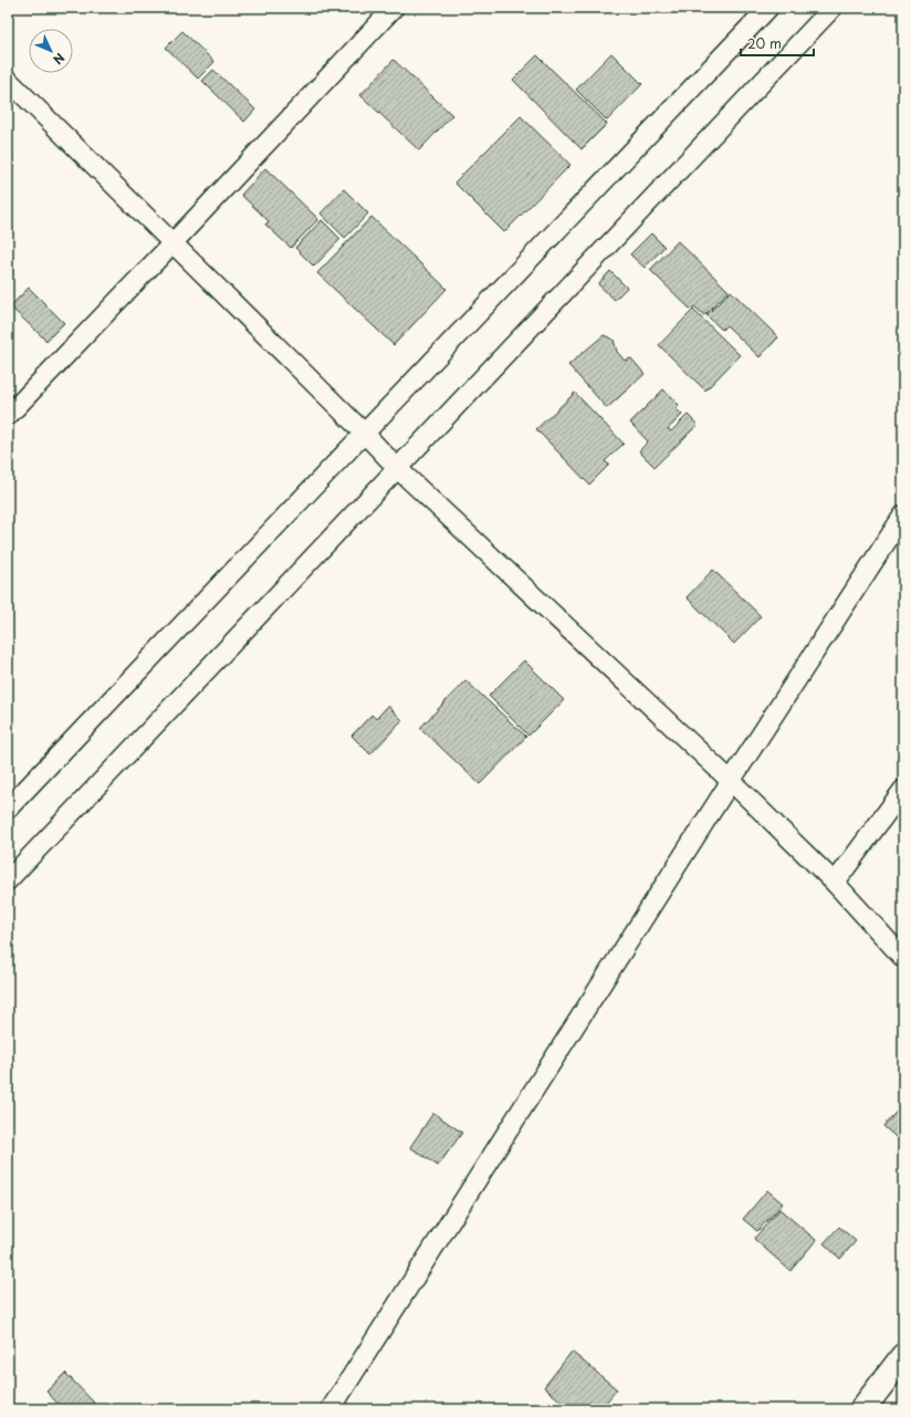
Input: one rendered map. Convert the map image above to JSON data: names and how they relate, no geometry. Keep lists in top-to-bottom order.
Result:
{
  "scale_bar": "20 m",
  "north": "bottom right"
}
